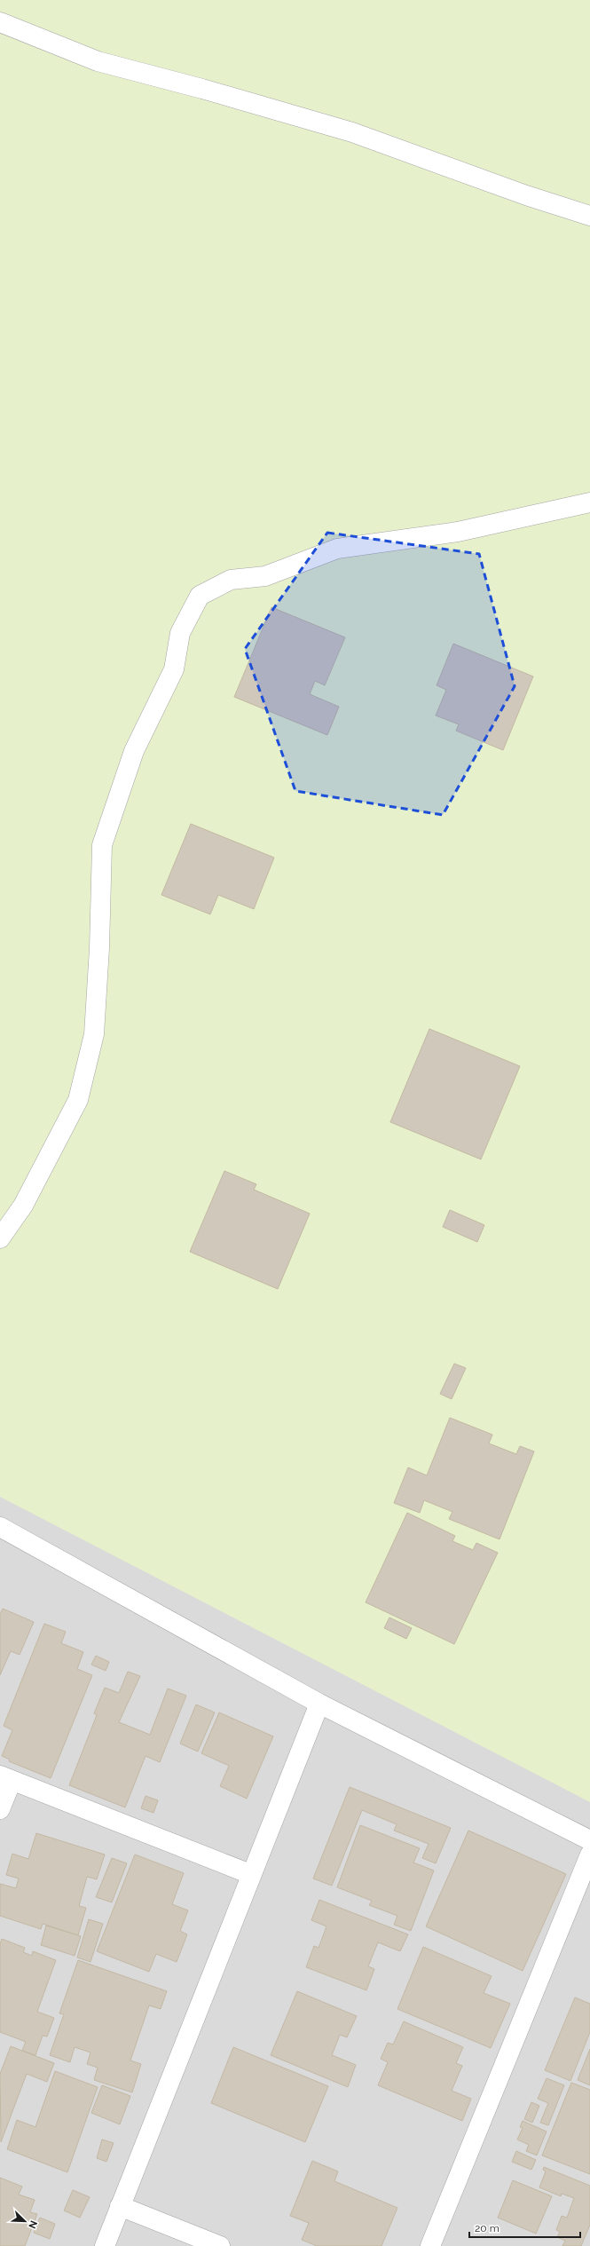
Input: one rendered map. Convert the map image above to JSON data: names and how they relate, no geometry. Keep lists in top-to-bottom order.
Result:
{
  "scale_bar": "20 m",
  "north": "bottom right"
}
